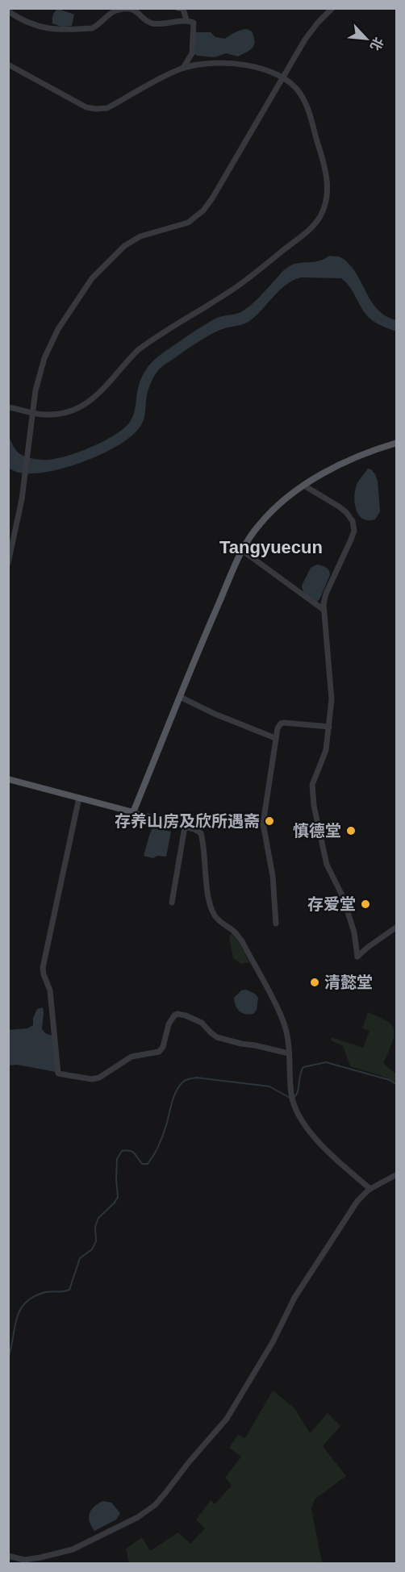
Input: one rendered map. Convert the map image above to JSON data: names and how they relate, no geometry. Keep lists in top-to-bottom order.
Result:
{
  "districts": ["Tangyuecun"],
  "places": [
    "存养山房及欣所遇斋",
    "慎德堂",
    "存爱堂",
    "清懿堂"
  ],
  "north": "bottom right"
}
